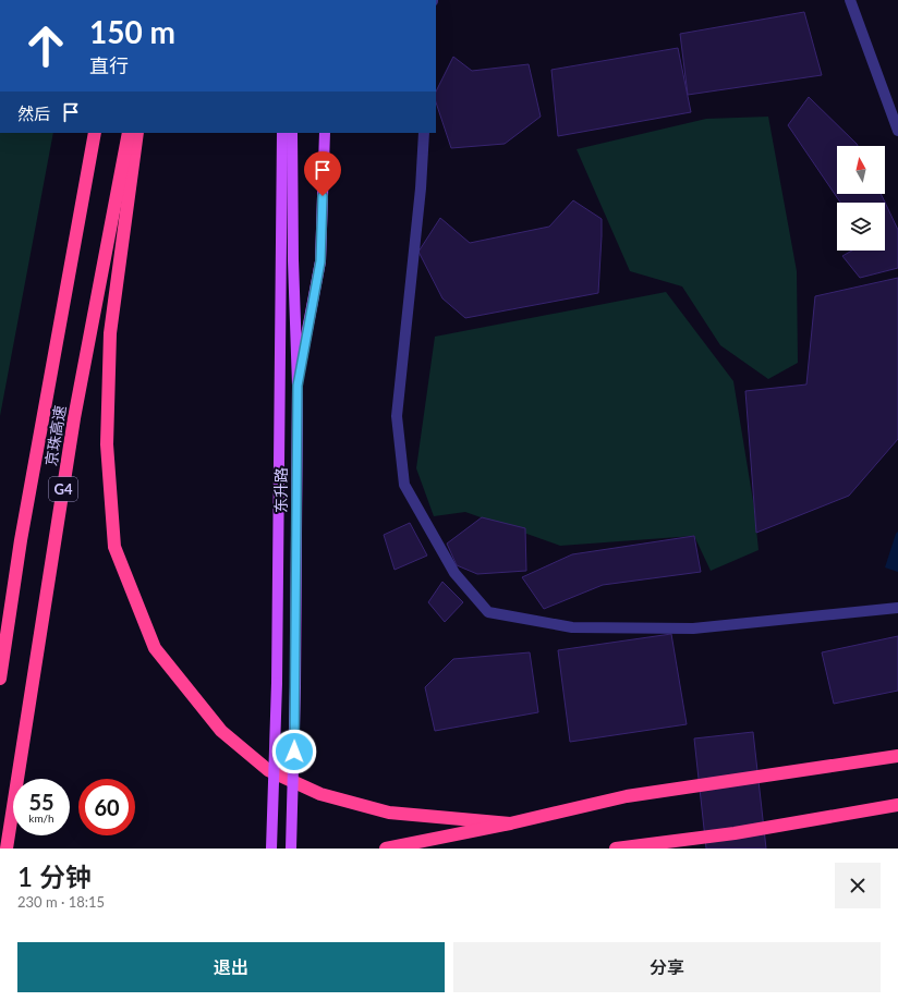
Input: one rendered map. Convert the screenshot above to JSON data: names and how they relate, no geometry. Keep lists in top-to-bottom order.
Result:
{
  "streets": {
    "highway": ["京珠高速", "G4"],
    "main road": ["东升路"]
  },
  "north": "top",
  "page": {
    "turn": ["150 m", "直行"],
    "then": "然后",
    "speed": "55 km/h",
    "limit": "60",
    "heading": ["1 分钟", "230 m · 18:15"],
    "buttons": ["退出", "分享"]
  }
}
